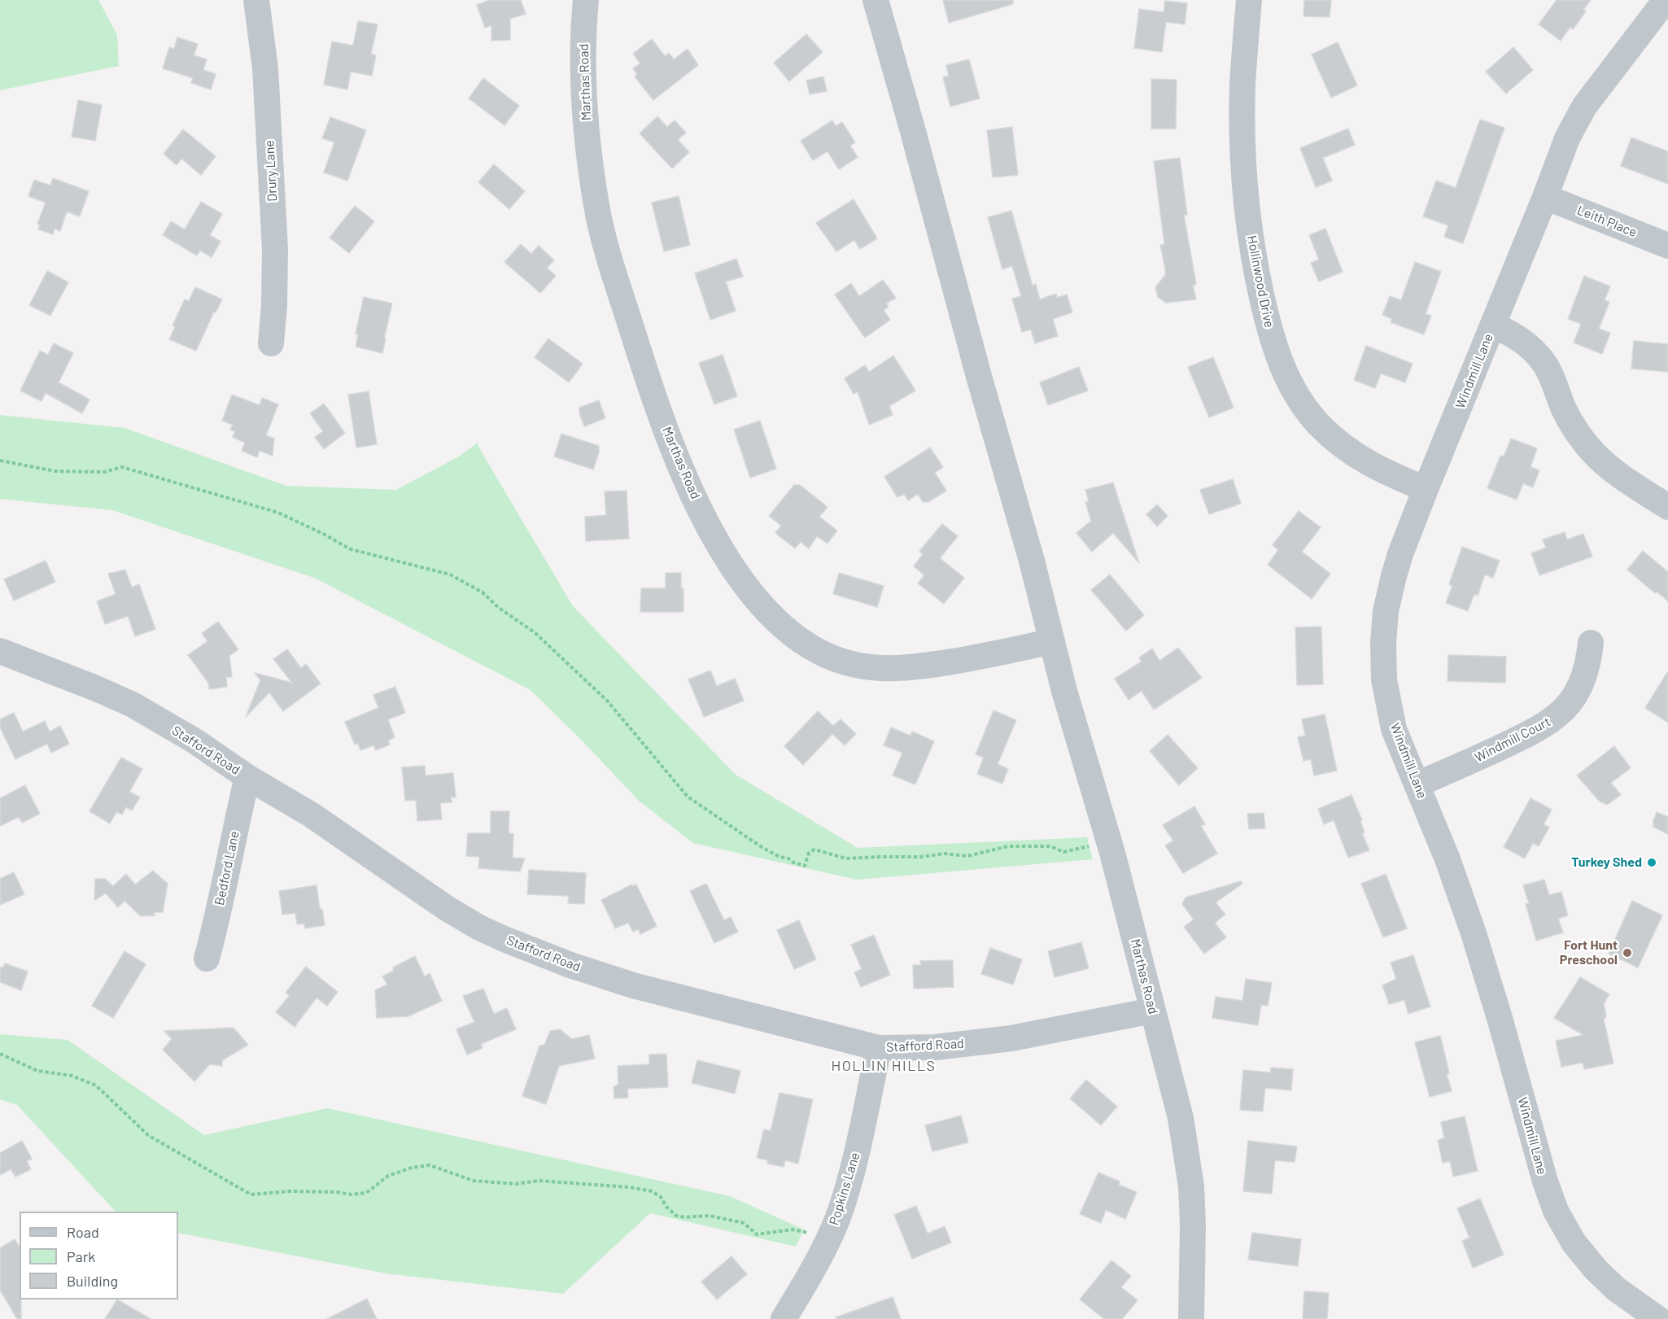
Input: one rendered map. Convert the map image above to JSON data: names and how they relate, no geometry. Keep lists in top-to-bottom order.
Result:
{
  "streets": {
    "street": [
      "Marthas Road",
      "Drury Lane",
      "Leith Place",
      "Hollinwood Drive",
      "Windmill Lane",
      "Windmill Court",
      "Stafford Road",
      "Bedford Lane",
      "Popkins Lane"
    ]
  },
  "crossings": [
    ["Marthas Road", "Stafford Road"],
    ["Leith Place", "Windmill Lane"],
    ["Hollinwood Drive", "Windmill Lane"],
    ["Windmill Lane", "Windmill Court"],
    ["Stafford Road", "Bedford Lane"],
    ["Stafford Road", "Popkins Lane"]
  ],
  "districts": ["HOLLIN HILLS"],
  "places": ["Turkey Shed", "Fort Hunt Preschool"],
  "legend": ["Road", "Park", "Building"]
}
